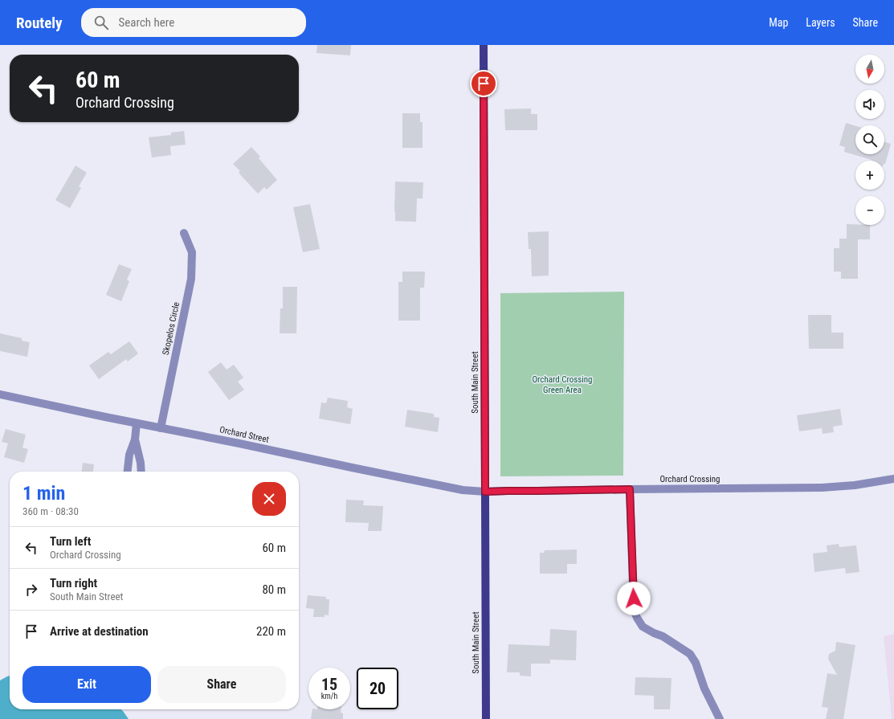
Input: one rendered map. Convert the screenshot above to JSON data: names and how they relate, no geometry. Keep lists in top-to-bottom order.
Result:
{
  "streets": {
    "main road": ["South Main Street"],
    "street": ["Skopelos Circle", "Orchard Street", "Orchard Crossing"]
  },
  "crossings": [
    ["Skopelos Circle", "Orchard Street"],
    ["South Main Street", "Orchard Street"],
    ["South Main Street", "Orchard Crossing"],
    ["Orchard Street", "Orchard Crossing"]
  ],
  "parks": ["Orchard Crossing Green Area"],
  "north": "bottom",
  "page": {
    "header": "Routely",
    "search": "Search here",
    "nav": ["Map", "Layers", "Share"],
    "map_buttons": ["+", "−"],
    "turn": ["60 m", "Orchard Crossing"],
    "heading": ["1 min", "360 m · 08:30"],
    "list": [
      {
        "name": "Turn left",
        "note": "Orchard Crossing",
        "value": "60 m"
      },
      {
        "name": "Turn right",
        "note": "South Main Street",
        "value": "80 m"
      },
      {
        "name": "Arrive at destination",
        "value": "220 m"
      }
    ],
    "buttons": ["Exit", "Share"],
    "speed": "15 km/h",
    "limit": "20"
  }
}
